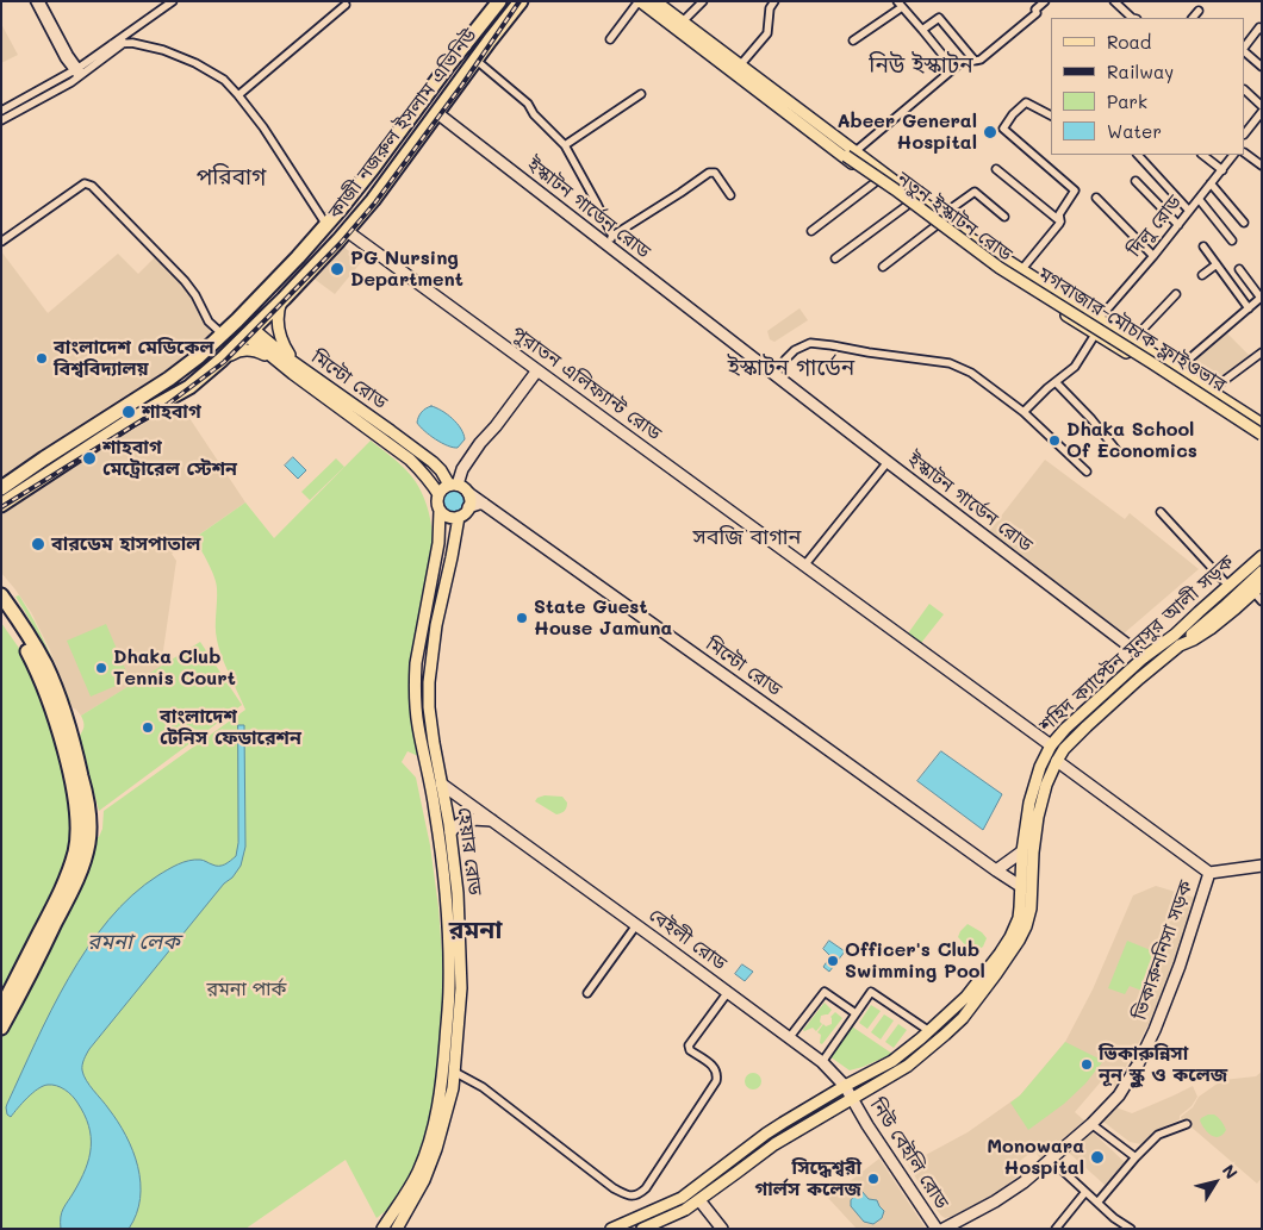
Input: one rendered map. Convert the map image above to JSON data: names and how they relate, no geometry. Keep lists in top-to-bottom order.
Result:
{
  "streets": {
    "highway": ["কাজী নজরুল ইসলাম এভিনিউ"],
    "main road": [
      "ইস্কাটন গার্ডেন রোড",
      "নতুন ইস্কাটন রোড",
      "মগবাজার-মৌচাক ফ্লাইওভার",
      "মিন্টো রোড",
      "পুরাতন এলিফ্যান্ট রোড",
      "শহিদ ক্যাপ্টেন মুনসুর আলী সড়ক",
      "হেয়ার রোড",
      "বেইলী রোড",
      "ভিকারুননিসা সড়ক",
      "নিউ বেইলি রোড"
    ],
    "street": ["দিলু রোড"]
  },
  "crossings": [
    ["কাজী নজরুল ইসলাম এভিনিউ", "ইস্কাটন গার্ডেন রোড"],
    ["কাজী নজরুল ইসলাম এভিনিউ", "মিন্টো রোড"],
    ["কাজী নজরুল ইসলাম এভিনিউ", "পুরাতন এলিফ্যান্ট রোড"],
    ["ইস্কাটন গার্ডেন রোড", "শহিদ ক্যাপ্টেন মুনসুর আলী সড়ক"],
    ["নতুন ইস্কাটন রোড", "দিলু রোড"],
    ["নতুন ইস্কাটন রোড", "মগবাজার-মৌচাক ফ্লাইওভার"],
    ["মিন্টো রোড", "শহিদ ক্যাপ্টেন মুনসুর আলী সড়ক"],
    ["মিন্টো রোড", "হেয়ার রোড"],
    ["পুরাতন এলিফ্যান্ট রোড", "শহিদ ক্যাপ্টেন মুনসুর আলী সড়ক"],
    ["শহিদ ক্যাপ্টেন মুনসুর আলী সড়ক", "বেইলী রোড"],
    ["শহিদ ক্যাপ্টেন মুনসুর আলী সড়ক", "নিউ বেইলি রোড"],
    ["হেয়ার রোড", "বেইলী রোড"],
    ["বেইলী রোড", "নিউ বেইলি রোড"]
  ],
  "districts": [
    "নিউ ইস্কাটন",
    "পরিবাগ",
    "ইস্কাটন গার্ডেন",
    "সবজি বাগান",
    "রমনা"
  ],
  "water": ["রমনা লেক"],
  "parks": ["রমনা পার্ক"],
  "places": [
    "Abeer General Hospital",
    "PG Nursing Department",
    "বাংলাদেশ মেডিকেল বিশ্ববিদ্যালয়",
    "শাহবাগ",
    "Dhaka School Of Economics",
    "শাহবাগ মেট্রোরেল স্টেশন",
    "বারডেম হাসপাতাল",
    "State Guest House Jamuna",
    "Dhaka Club Tennis Court",
    "বাংলাদেশ টেনিস ফেডারেশন",
    "Officer's Club Swimming Pool",
    "ভিকারুন্নিসা নূন স্কুল ও কলেজ",
    "Monowara Hospital",
    "সিদ্ধেশ্বরী গার্লস কলেজ"
  ],
  "legend": [
    "Road",
    "Railway",
    "Park",
    "Water"
  ],
  "north": "top right"
}
